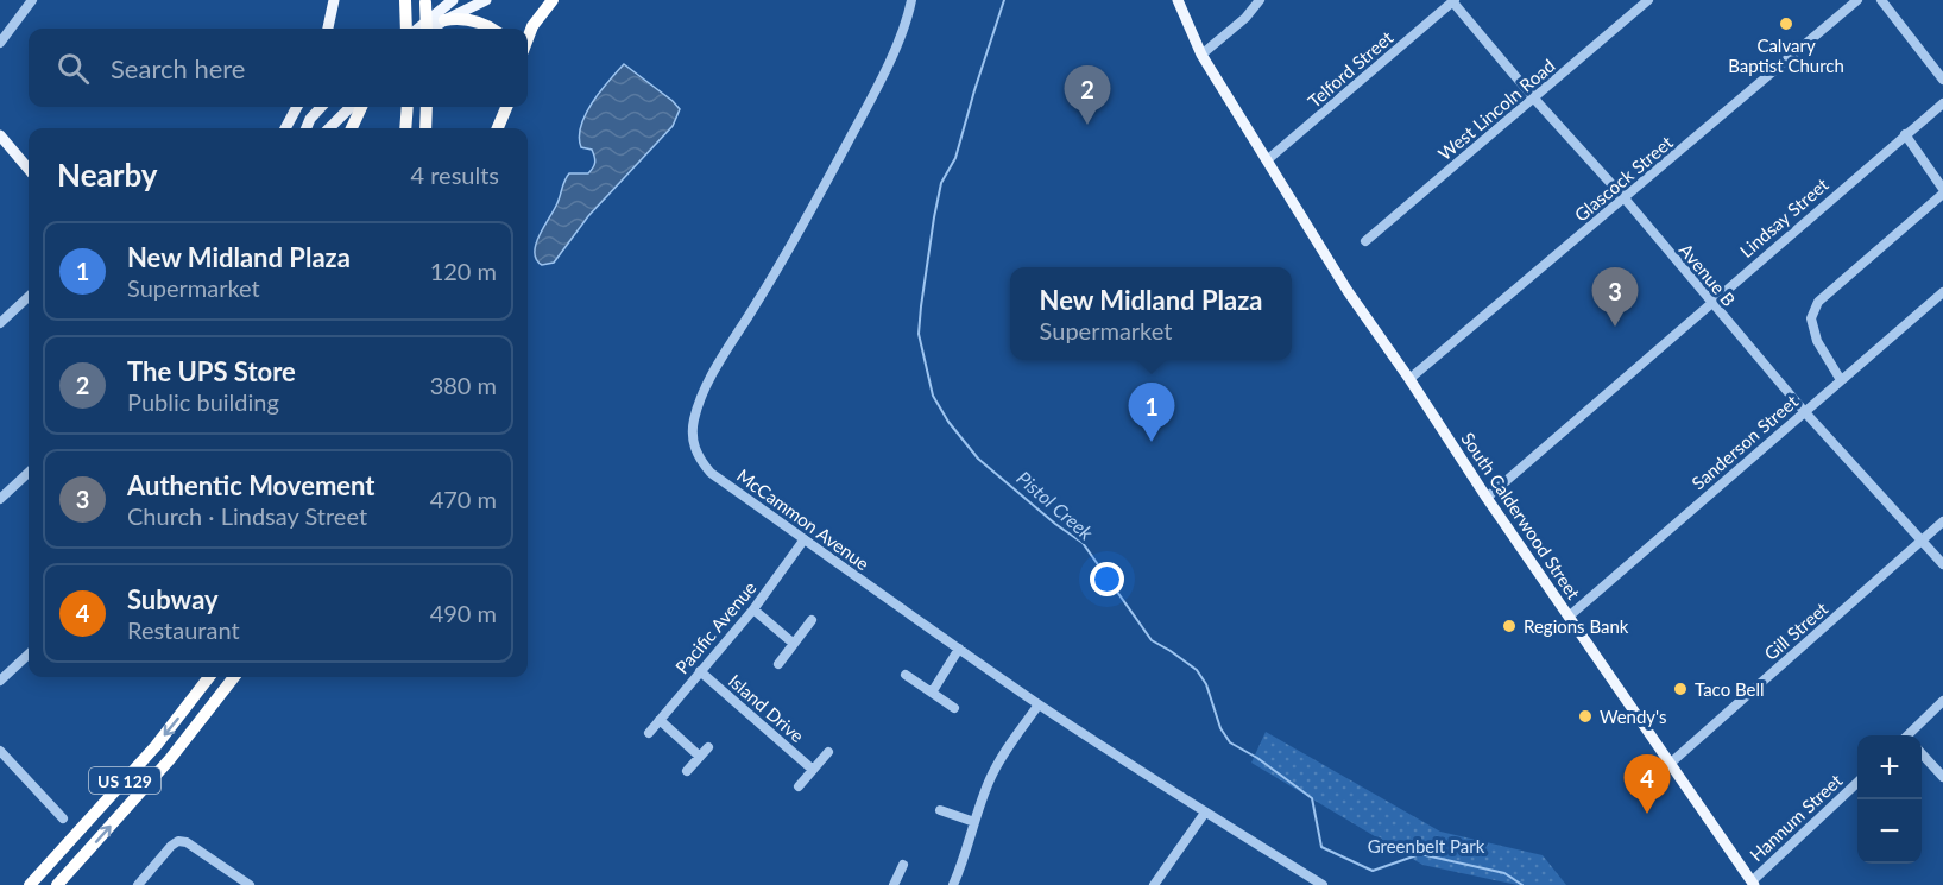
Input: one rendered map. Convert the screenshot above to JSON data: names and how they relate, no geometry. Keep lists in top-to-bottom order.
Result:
{
  "streets": {
    "highway": ["US 129"],
    "main road": ["South Calderwood Street"],
    "street": [
      "Telford Street",
      "West Lincoln Road",
      "Glascock Street",
      "Lindsay Street",
      "Avenue B",
      "Sanderson Street",
      "McCammon Avenue",
      "Pacific Avenue",
      "Gill Street",
      "Island Drive",
      "Hannum Street"
    ]
  },
  "crossings": [
    ["Telford Street", "Avenue B"],
    ["Telford Street", "South Calderwood Street"],
    ["West Lincoln Road", "Avenue B"],
    ["Glascock Street", "Avenue B"],
    ["Glascock Street", "South Calderwood Street"],
    ["Lindsay Street", "Avenue B"],
    ["Lindsay Street", "South Calderwood Street"],
    ["Avenue B", "Sanderson Street"],
    ["Avenue B", "Gill Street"],
    ["Sanderson Street", "South Calderwood Street"],
    ["South Calderwood Street", "Gill Street"],
    ["South Calderwood Street", "Hannum Street"],
    ["McCammon Avenue", "Pacific Avenue"],
    ["Pacific Avenue", "Island Drive"]
  ],
  "water": ["Pistol Creek"],
  "parks": ["Greenbelt Park"],
  "places": [
    "Calvary Baptist Church",
    "Regions Bank",
    "Taco Bell",
    "Wendy's"
  ],
  "page": {
    "search": "Search here",
    "pins": [
      "2",
      "3",
      "1",
      "4"
    ],
    "heading": ["Nearby", "4 results"],
    "list": [
      {
        "mark": "1",
        "name": "New Midland Plaza",
        "note": "Supermarket",
        "value": "120 m"
      },
      {
        "mark": "2",
        "name": "The UPS Store",
        "note": "Public building",
        "value": "380 m"
      },
      {
        "mark": "3",
        "name": "Authentic Movement",
        "note": "Church · Lindsay Street",
        "value": "470 m"
      },
      {
        "mark": "4",
        "name": "Subway",
        "note": "Restaurant",
        "value": "490 m"
      }
    ],
    "popup": ["New Midland Plaza", "Supermarket"],
    "map_buttons": ["+", "−"]
  }
}
